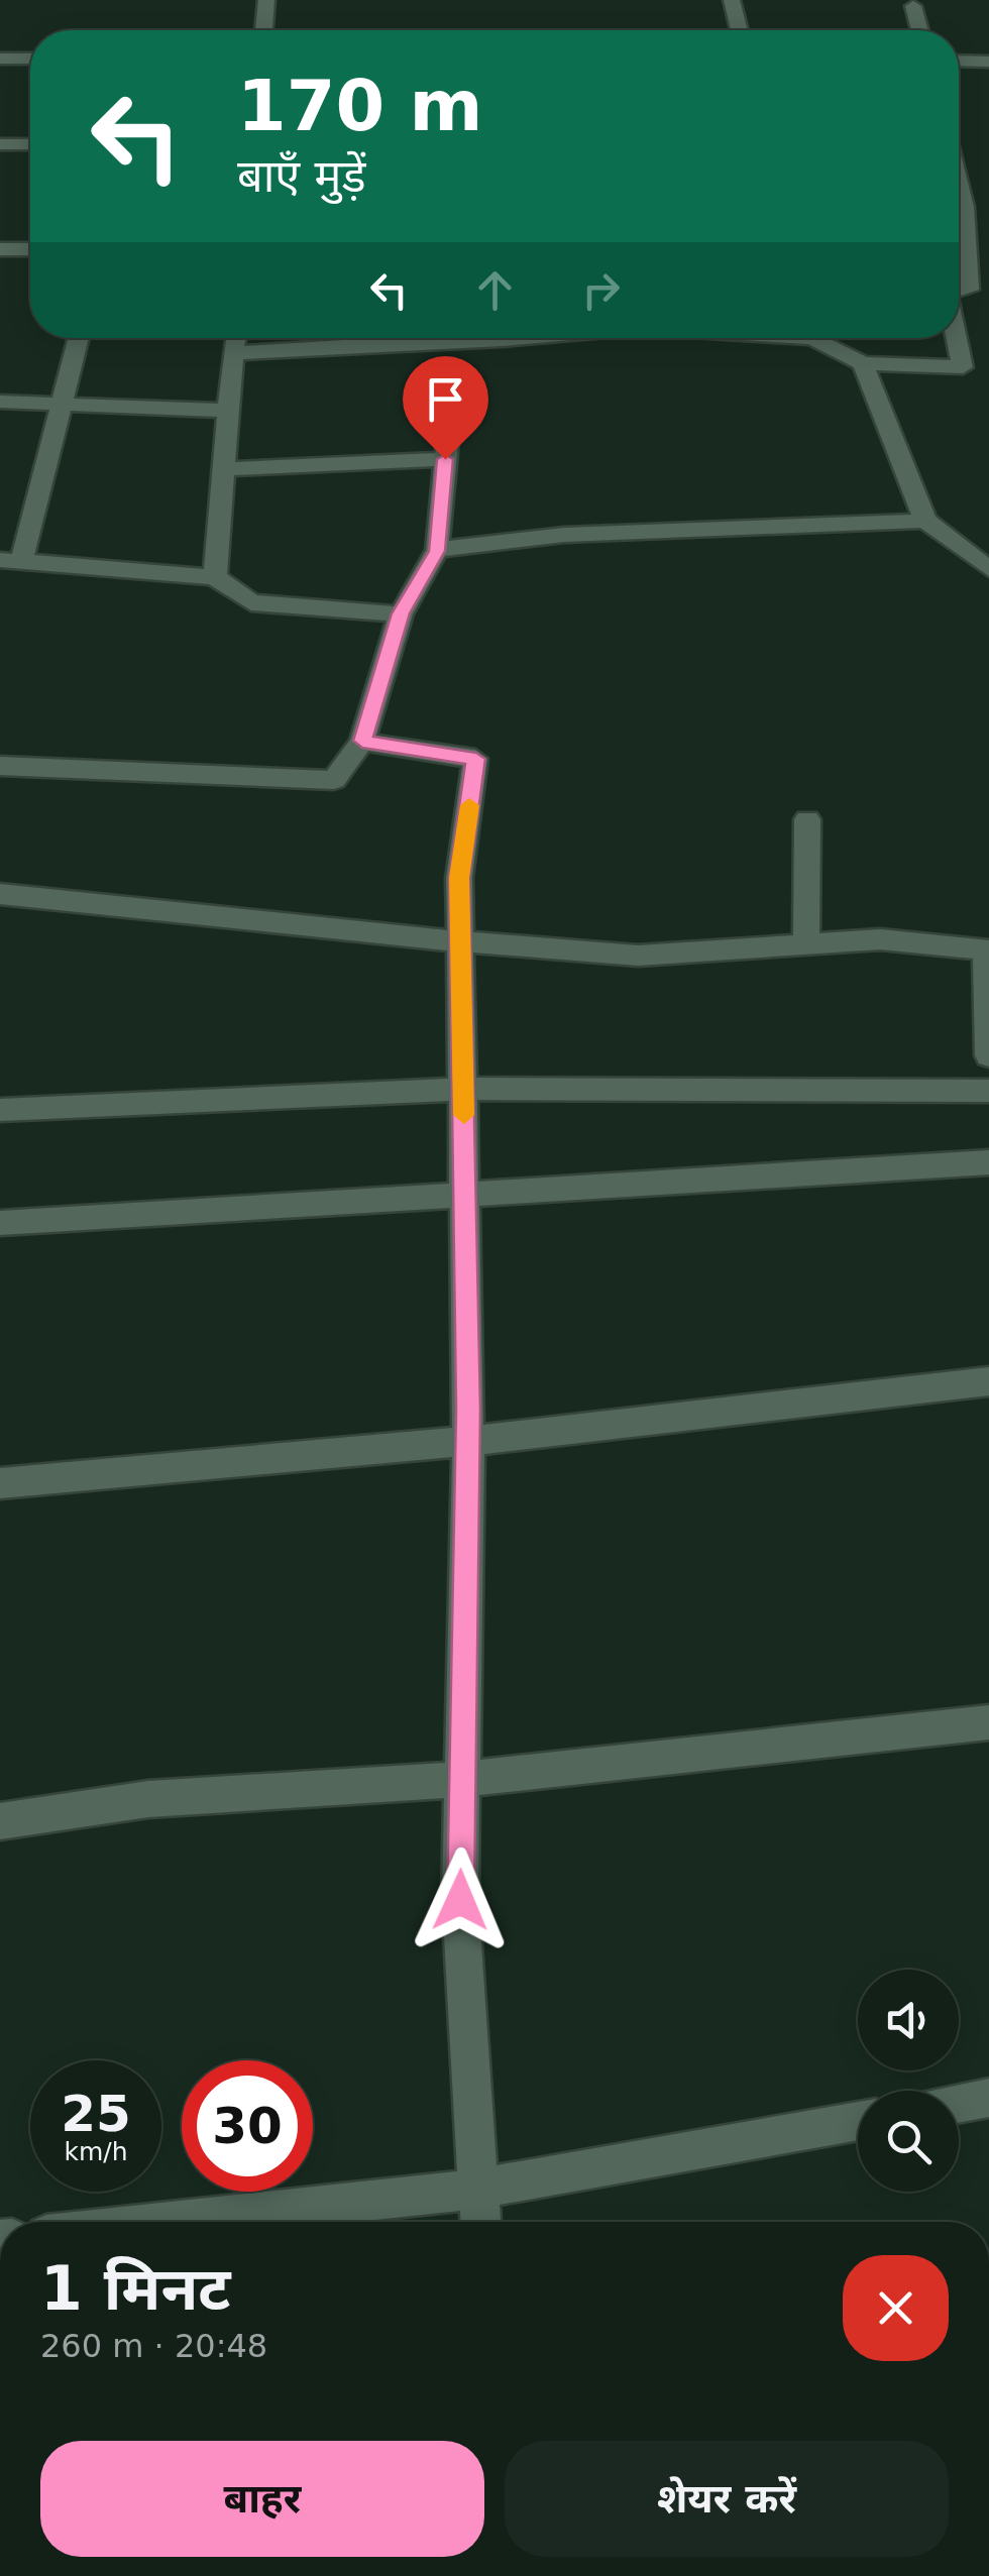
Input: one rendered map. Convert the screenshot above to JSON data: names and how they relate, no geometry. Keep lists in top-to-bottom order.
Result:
{
  "page": {
    "turn": ["170 m", "बाएँ मुड़ें"],
    "speed": "25 km/h",
    "limit": "30",
    "heading": ["1 मिनट", "260 m · 20:48"],
    "buttons": ["बाहर", "शेयर करें"]
  }
}
